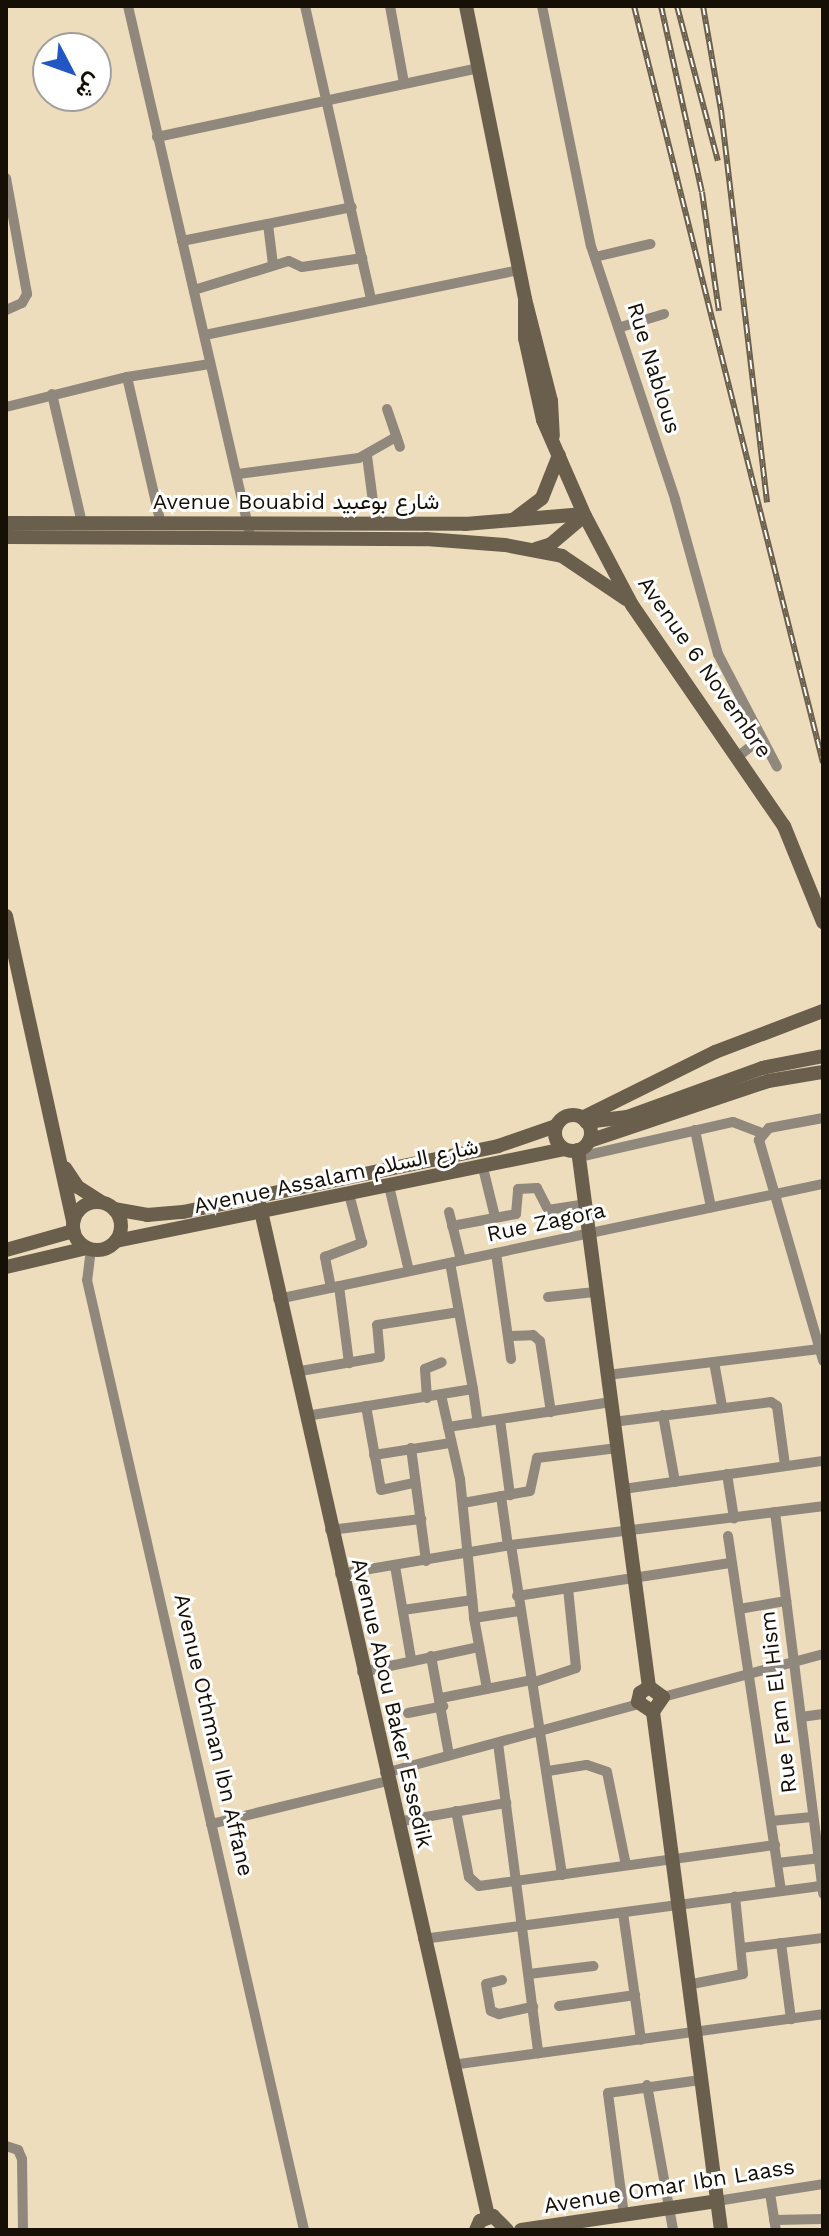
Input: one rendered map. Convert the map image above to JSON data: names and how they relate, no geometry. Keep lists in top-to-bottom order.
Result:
{
  "streets": {
    "street": [
      "Rue Nablous",
      "Avenue Bouabid شارع بوعبيد",
      "Avenue 6 Novembre",
      "Avenue Assalam شارع السلام",
      "Rue Zagora",
      "Rue Fam El Hism",
      "Avenue Abou Baker Essedik",
      "Avenue Othman Ibn Affane",
      "Avenue Omar Ibn Laass"
    ]
  },
  "crossings": [
    ["Avenue Bouabid شارع بوعبيد", "Avenue 6 Novembre"],
    ["Avenue Assalam شارع السلام", "Avenue Abou Baker Essedik"],
    ["Avenue Assalam شارع السلام", "Avenue Othman Ibn Affane"],
    ["Rue Zagora", "Avenue Abou Baker Essedik"]
  ],
  "north": "bottom right"
}
